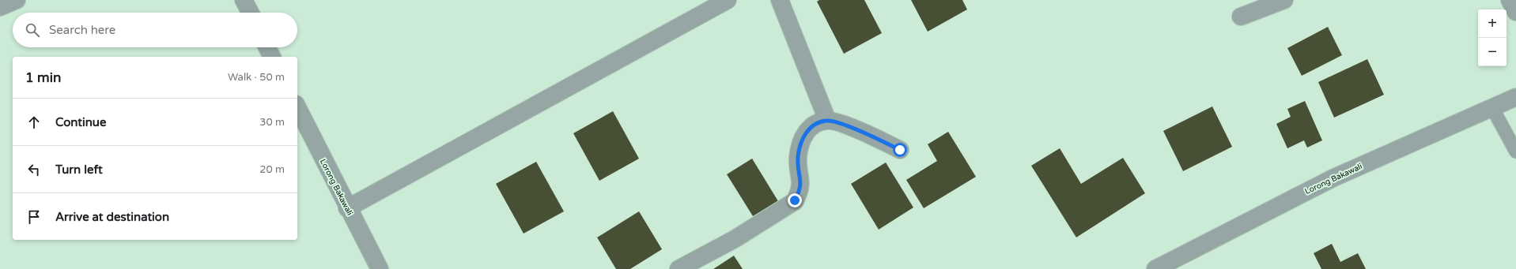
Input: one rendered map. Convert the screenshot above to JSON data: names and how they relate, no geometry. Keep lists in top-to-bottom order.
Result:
{
  "streets": {
    "street": ["Lorong Bakawali"]
  },
  "page": {
    "map_buttons": ["+", "−"],
    "search": "Search here",
    "heading": ["1 min", "Walk · 50 m"],
    "list": [
      ["Continue", "30 m"],
      ["Turn left", "20 m"],
      "Arrive at destination"
    ]
  }
}
